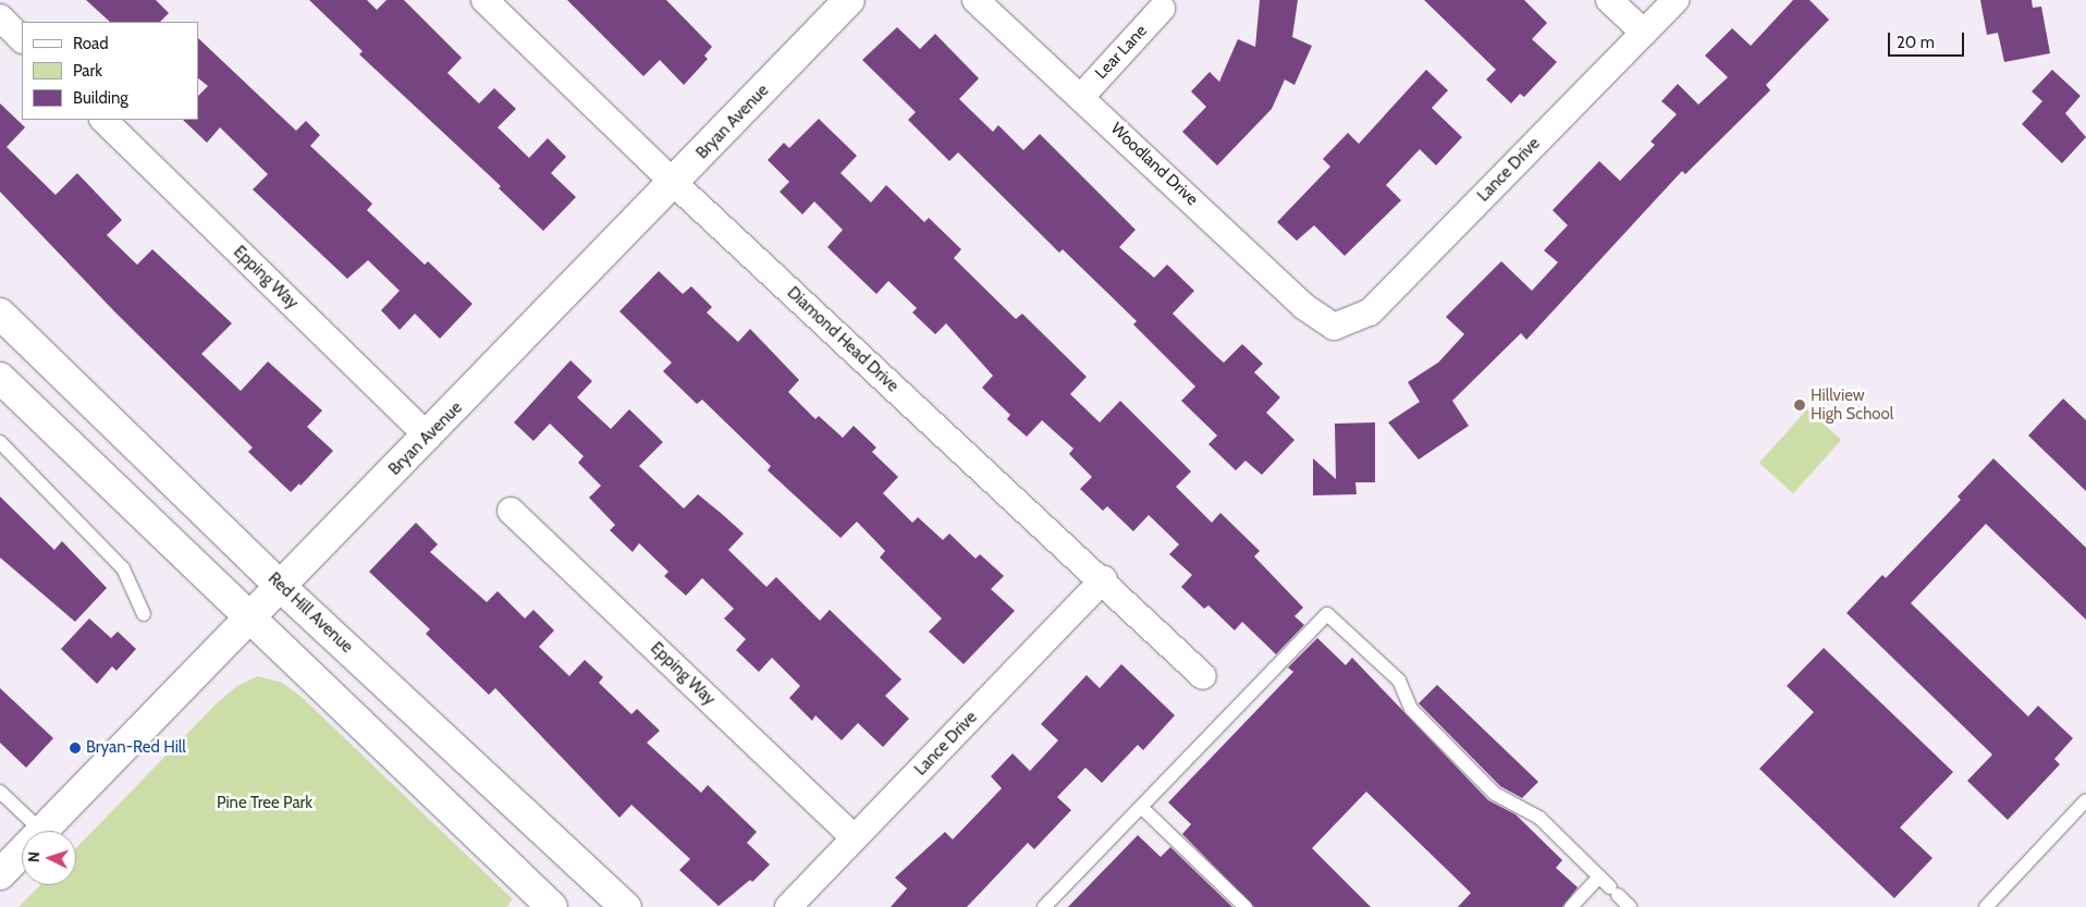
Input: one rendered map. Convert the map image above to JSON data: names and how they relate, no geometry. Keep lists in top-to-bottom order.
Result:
{
  "streets": {
    "main road": ["Bryan Avenue", "Red Hill Avenue"],
    "street": [
      "Lear Lane",
      "Woodland Drive",
      "Lance Drive",
      "Epping Way",
      "Diamond Head Drive"
    ]
  },
  "crossings": [
    ["Lear Lane", "Woodland Drive"],
    ["Bryan Avenue", "Epping Way"],
    ["Bryan Avenue", "Diamond Head Drive"],
    ["Bryan Avenue", "Red Hill Avenue"],
    ["Woodland Drive", "Lance Drive"],
    ["Lance Drive", "Epping Way"],
    ["Lance Drive", "Diamond Head Drive"]
  ],
  "parks": ["Pine Tree Park"],
  "places": ["Hillview High School", "Bryan-Red Hill"],
  "legend": ["Road", "Park", "Building"],
  "scale_bar": "20 m",
  "north": "left"
}
